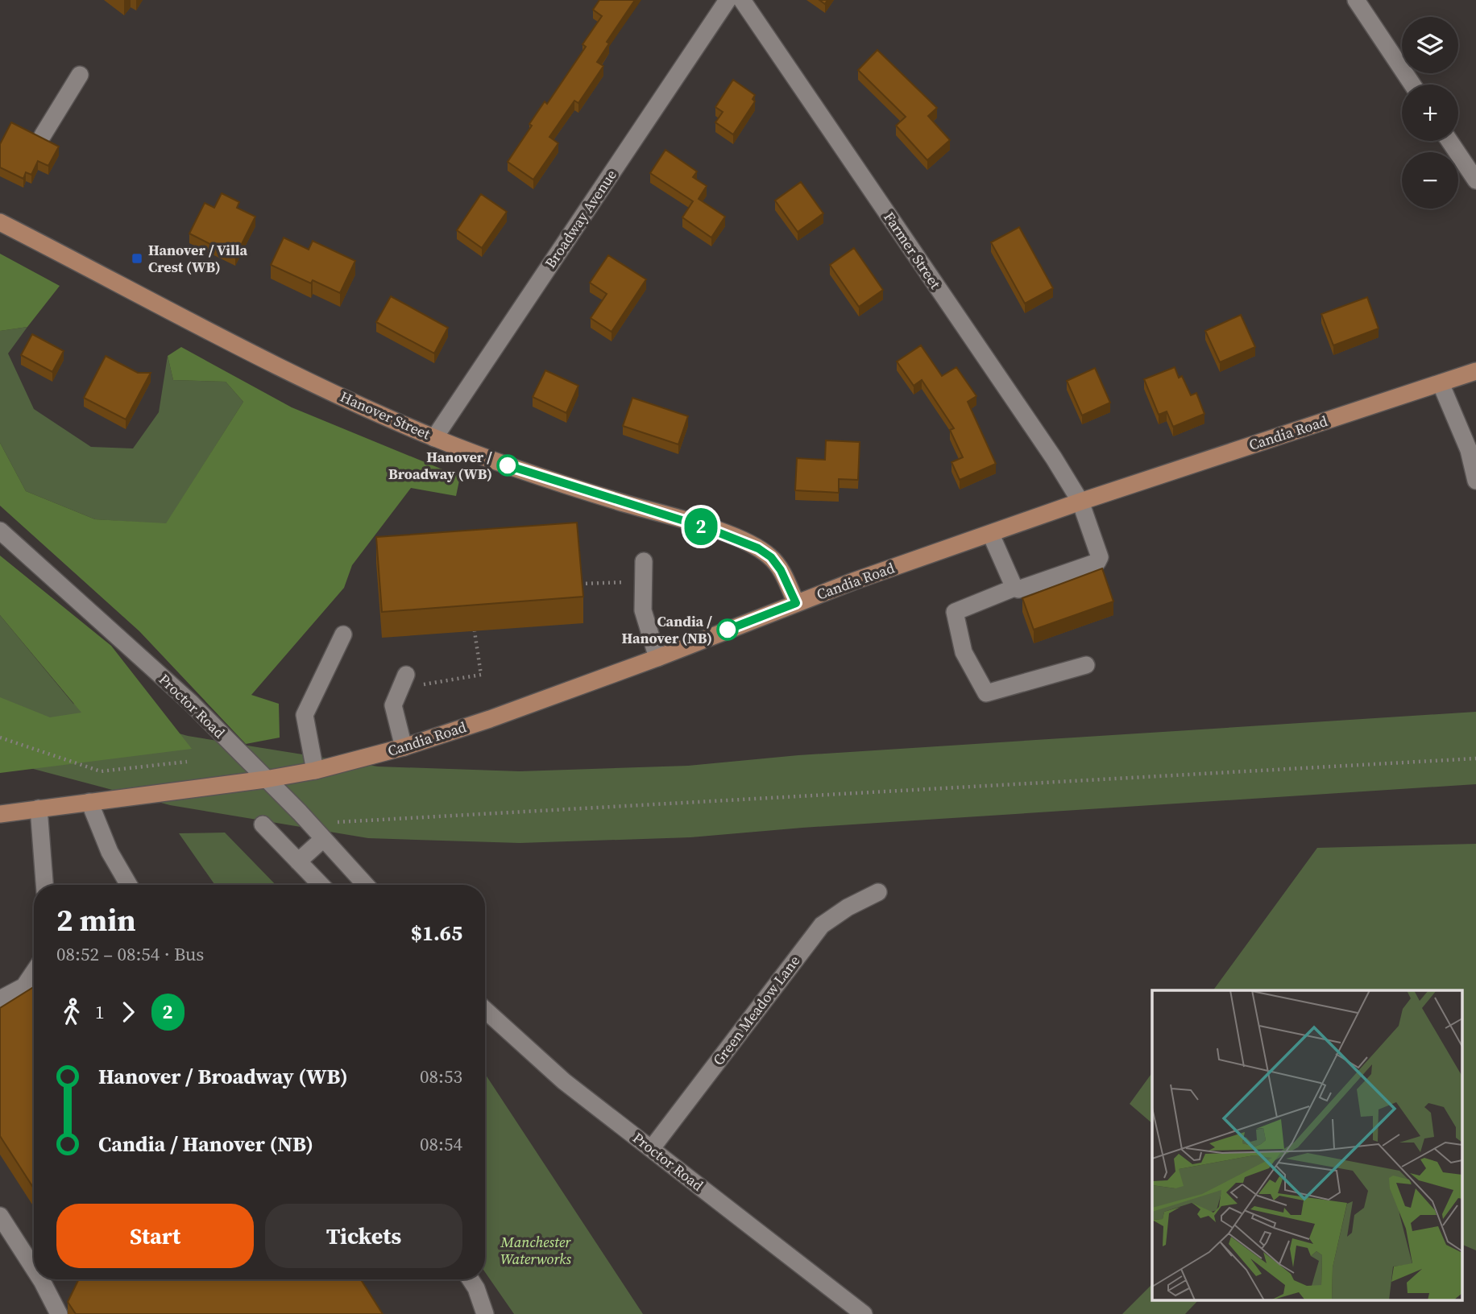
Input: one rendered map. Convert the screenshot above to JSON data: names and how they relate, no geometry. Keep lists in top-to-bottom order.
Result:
{
  "streets": {
    "main road": ["Hanover Street", "Candia Road"],
    "street": [
      "Broadway Avenue",
      "Farmer Street",
      "Proctor Road",
      "Green Meadow Lane"
    ]
  },
  "crossings": [
    ["Broadway Avenue", "Hanover Street"],
    ["Farmer Street", "Candia Road"],
    ["Hanover Street", "Candia Road"],
    ["Candia Road", "Proctor Road"],
    ["Proctor Road", "Green Meadow Lane"]
  ],
  "parks": ["Manchester Waterworks"],
  "places": {
    "transit": ["Hanover / Villa Crest (WB)"],
    "other": ["Hanover / Broadway (WB)", "Candia / Hanover (NB)"]
  },
  "lines": ["bus line 2"],
  "page": {
    "on_map": "2",
    "map_buttons": ["+", "−"],
    "heading": ["2 min", "08:52 – 08:54 · Bus", "$1.65"],
    "legs": ["1", "2"],
    "list": [
      {
        "name": "Hanover / Broadway (WB)",
        "value": "08:53"
      },
      {
        "name": "Candia / Hanover (NB)",
        "value": "08:54"
      }
    ],
    "buttons": ["Start", "Tickets"]
  }
}
